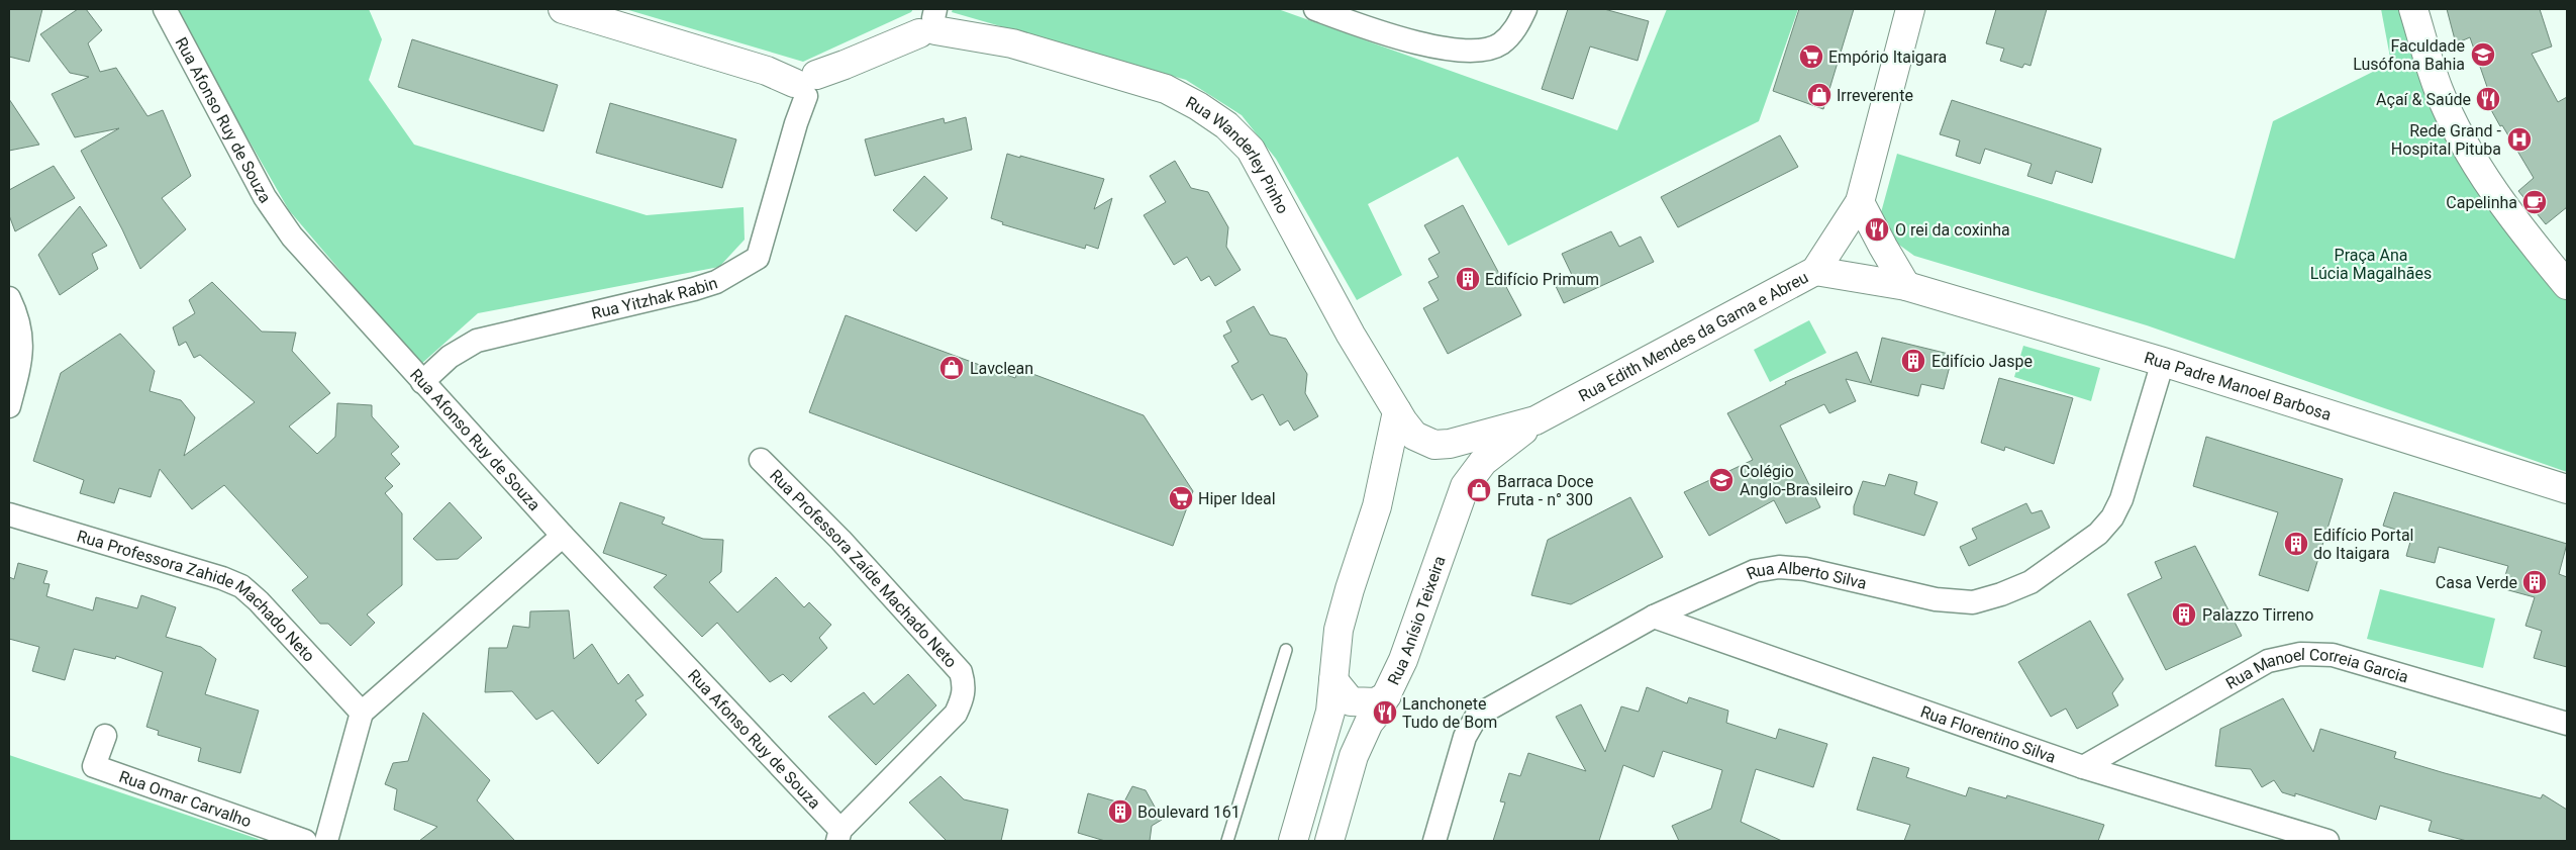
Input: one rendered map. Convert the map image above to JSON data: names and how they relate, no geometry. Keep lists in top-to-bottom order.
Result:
{
  "streets": {
    "street": [
      "Rua Afonso Ruy de Souza",
      "Rua Wanderley Pinho",
      "Rua Yitzhak Rabin",
      "Rua Edith Mendes da Gama e Abreu",
      "Rua Padre Manoel Barbosa",
      "Rua Professora Zaíde Machado Neto",
      "Rua Alberto Silva",
      "Rua Professora Zahide Machado Neto",
      "Rua Anísio Teixeira",
      "Rua Manoel Correia Garcia",
      "Rua Florentino Silva",
      "Rua Omar Carvalho"
    ]
  },
  "crossings": [
    ["Rua Afonso Ruy de Souza", "Rua Yitzhak Rabin"],
    ["Rua Afonso Ruy de Souza", "Rua Professora Zaíde Machado Neto"],
    ["Rua Wanderley Pinho", "Rua Yitzhak Rabin"],
    ["Rua Wanderley Pinho", "Rua Anísio Teixeira"],
    ["Rua Edith Mendes da Gama e Abreu", "Rua Padre Manoel Barbosa"],
    ["Rua Edith Mendes da Gama e Abreu", "Rua Anísio Teixeira"],
    ["Rua Padre Manoel Barbosa", "Rua Alberto Silva"],
    ["Rua Alberto Silva", "Rua Florentino Silva"],
    ["Rua Manoel Correia Garcia", "Rua Florentino Silva"]
  ],
  "parks": ["Praça Ana Lúcia Magalhães"],
  "places": {
    "school or university": ["Faculdade Lusófona Bahia", "Colégio Anglo-Brasileiro"],
    "supermarket": ["Empório Itaigara", "Hiper Ideal"],
    "shop": ["Irreverente", "Lavclean", "Barraca Doce Fruta - n° 300"],
    "restaurant": ["Açaí & Saúde", "O rei da coxinha", "Lanchonete Tudo de Bom"],
    "hospital": ["Rede Grand - Hospital Pituba"],
    "cafe": ["Capelinha"],
    "building": [
      "Edifício Primum",
      "Edifício Jaspe",
      "Edifício Portal do Itaigara",
      "Casa Verde",
      "Palazzo Tirreno",
      "Boulevard 161"
    ]
  }
}
